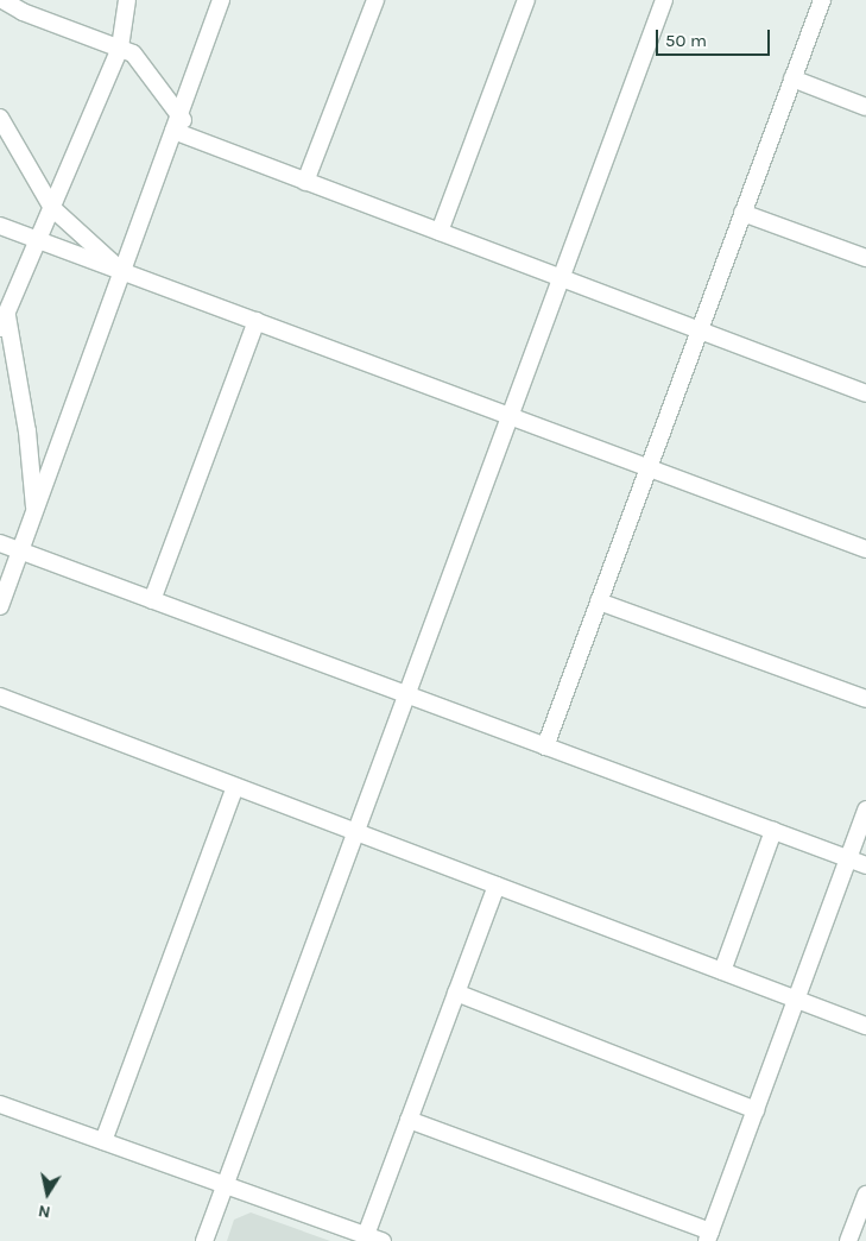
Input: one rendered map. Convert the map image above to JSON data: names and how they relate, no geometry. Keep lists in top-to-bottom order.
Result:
{
  "scale_bar": "50 m",
  "north": "bottom"
}
